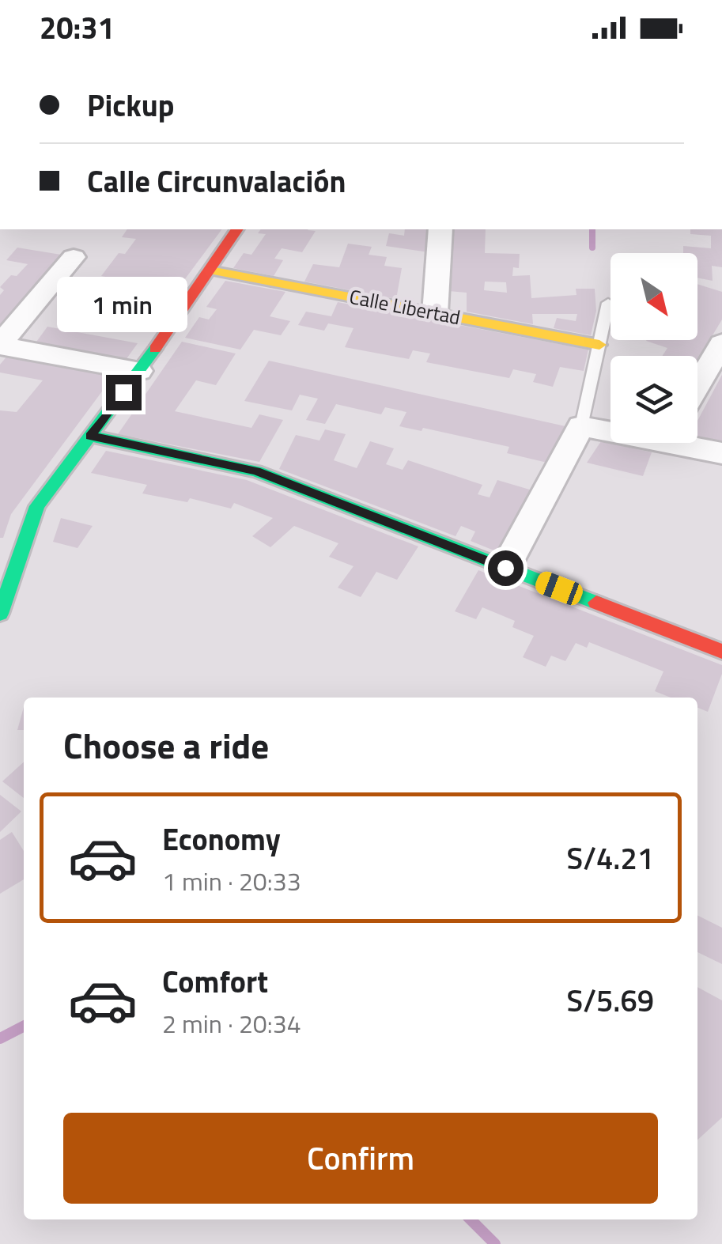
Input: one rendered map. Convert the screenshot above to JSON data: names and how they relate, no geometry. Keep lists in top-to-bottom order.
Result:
{
  "streets": {
    "street": ["Calle Libertad"]
  },
  "north": "bottom right",
  "page": {
    "status": "20:31",
    "banner": ["Pickup", "Calle Circunvalación"],
    "bubble": "1 min",
    "heading": "Choose a ride",
    "list": [
      {
        "name": "Economy",
        "note": "1 min · 20:33",
        "value": "S/4.21"
      },
      {
        "name": "Comfort",
        "note": "2 min · 20:34",
        "value": "S/5.69"
      }
    ],
    "buttons": "Confirm"
  }
}
